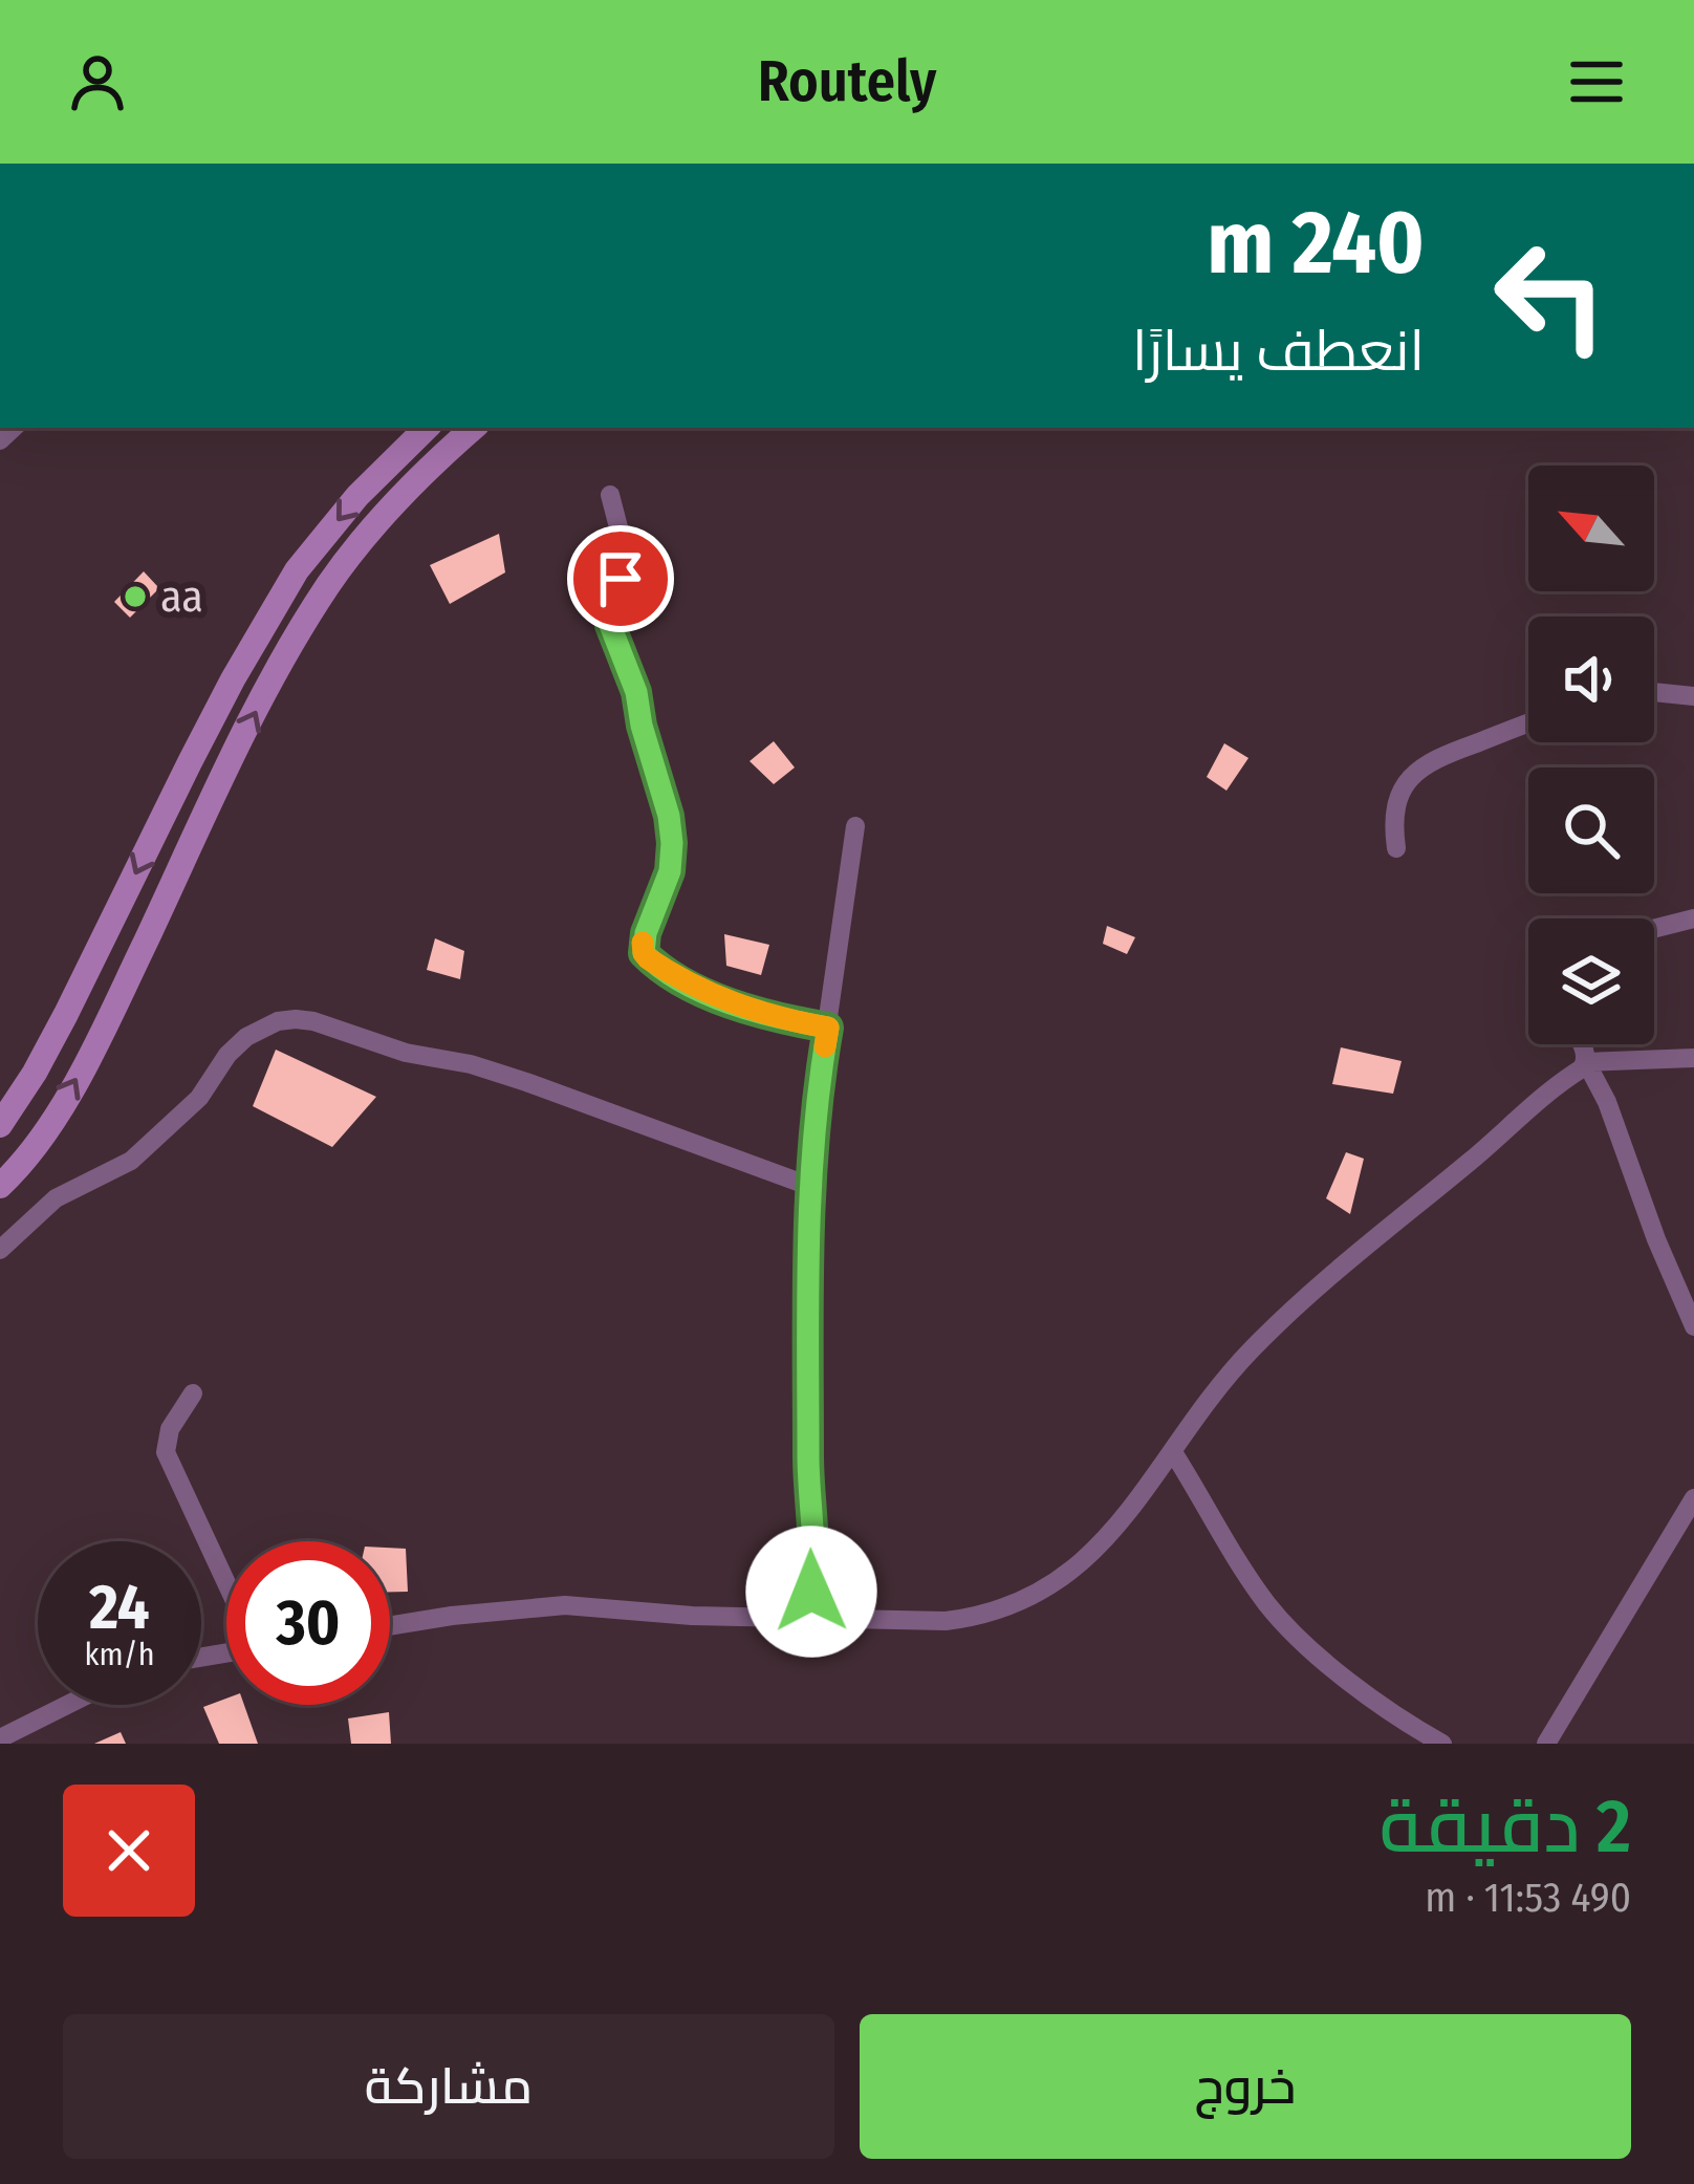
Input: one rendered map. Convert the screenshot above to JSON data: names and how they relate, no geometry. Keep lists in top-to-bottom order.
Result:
{
  "places": ["aa"],
  "north": "top left",
  "page": {
    "header": "Routely",
    "turn": ["240 m", "انعطف يسارًا"],
    "speed": "24 km/h",
    "limit": "30",
    "heading": ["2 دقيقة", "490 m · 11:53"],
    "buttons": ["خروج", "مشاركة"]
  }
}
